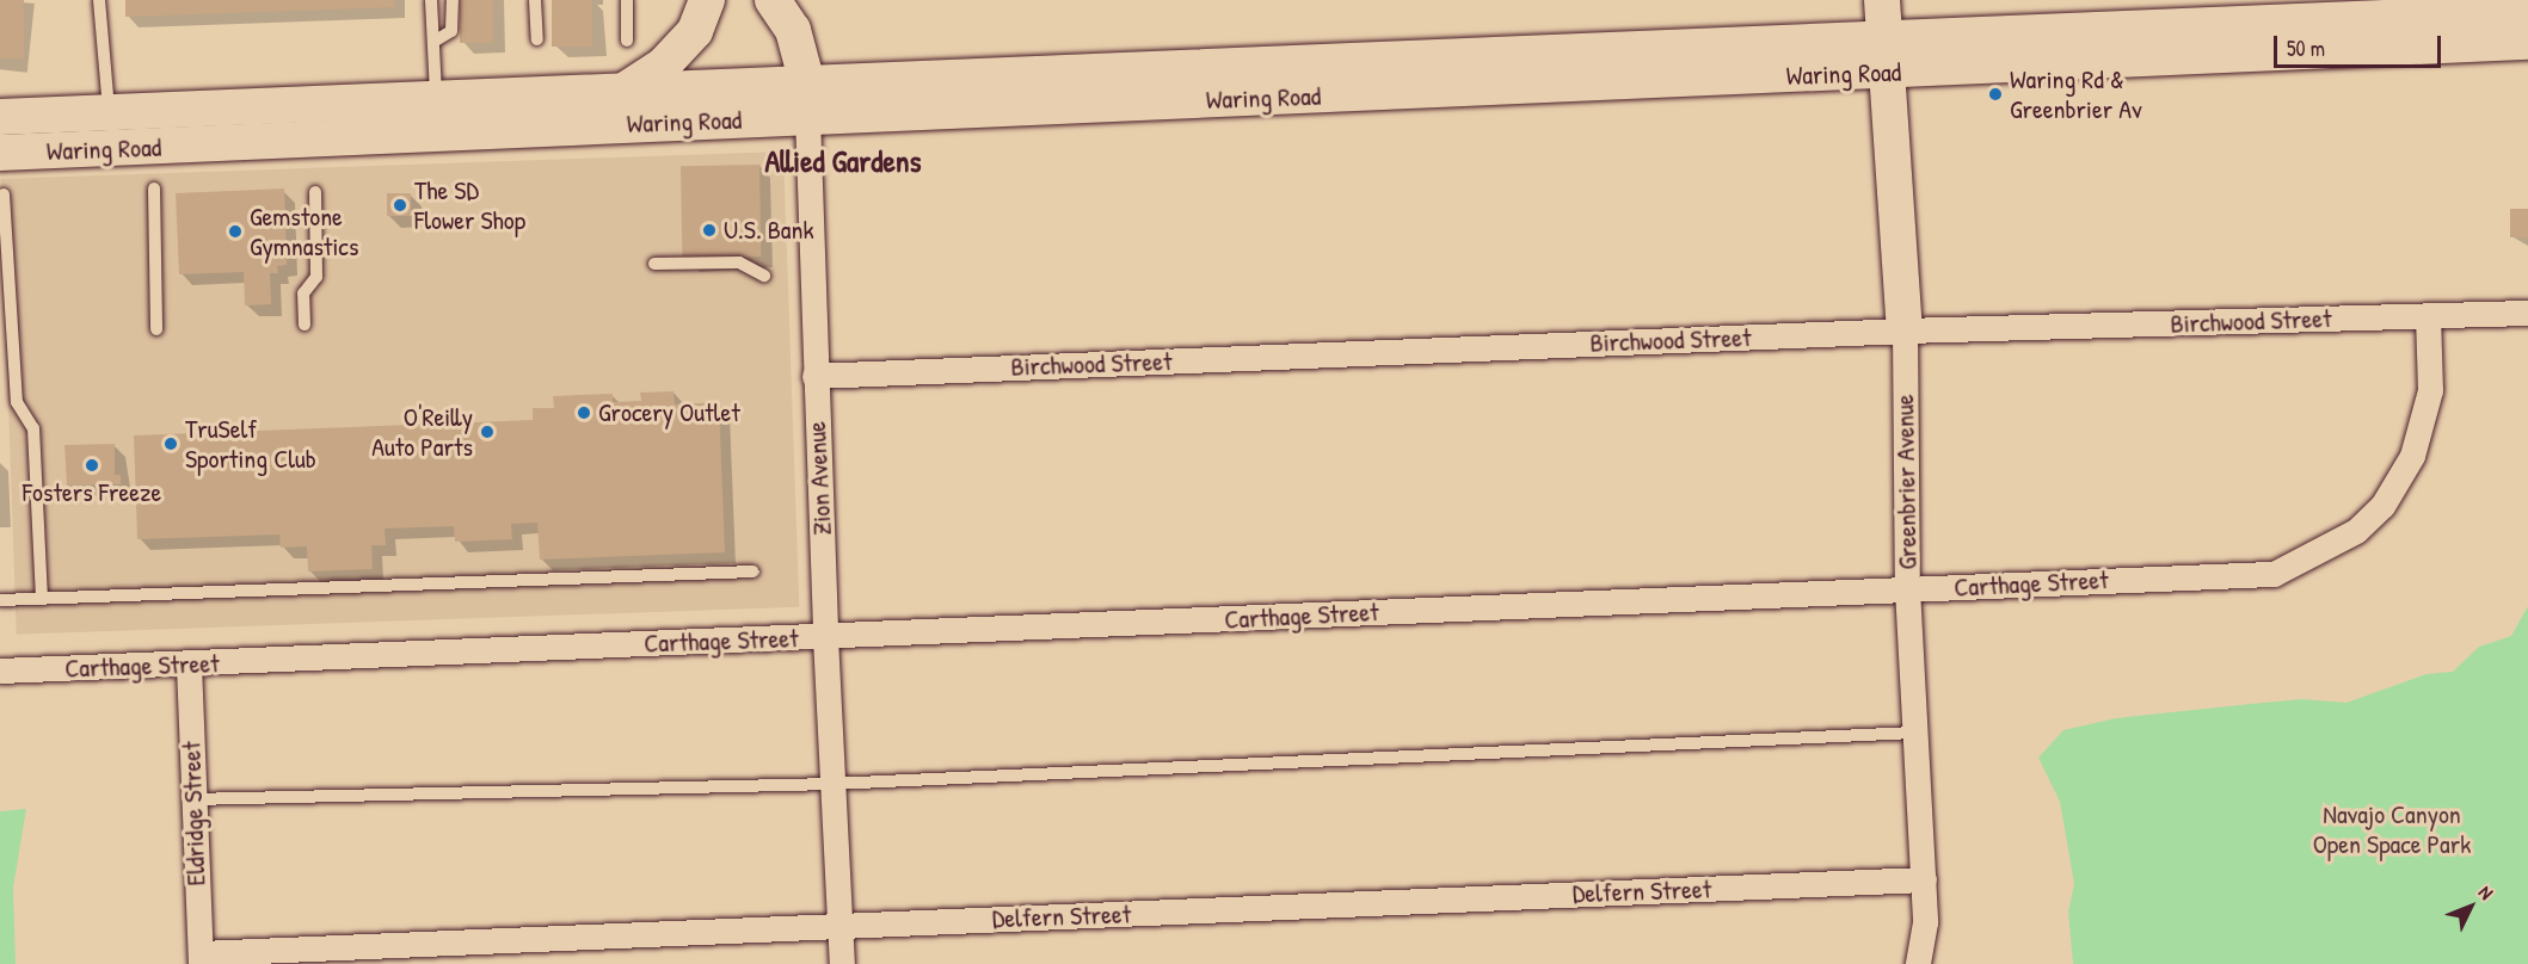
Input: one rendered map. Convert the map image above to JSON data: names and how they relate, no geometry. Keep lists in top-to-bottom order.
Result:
{
  "streets": {
    "main road": ["Waring Road", "Zion Avenue", "Greenbrier Avenue"],
    "street": [
      "Birchwood Street",
      "Carthage Street",
      "Eldridge Street",
      "Delfern Street"
    ]
  },
  "crossings": [
    ["Waring Road", "Zion Avenue"],
    ["Waring Road", "Greenbrier Avenue"],
    ["Birchwood Street", "Zion Avenue"],
    ["Birchwood Street", "Greenbrier Avenue"],
    ["Birchwood Street", "Carthage Street"],
    ["Zion Avenue", "Carthage Street"],
    ["Zion Avenue", "Delfern Street"],
    ["Greenbrier Avenue", "Carthage Street"],
    ["Greenbrier Avenue", "Delfern Street"],
    ["Carthage Street", "Eldridge Street"],
    ["Eldridge Street", "Delfern Street"]
  ],
  "districts": ["Allied Gardens"],
  "parks": ["Navajo Canyon Open Space Park"],
  "places": [
    "Waring Rd & Greenbrier Av",
    "The SD Flower Shop",
    "U.S. Bank",
    "Gemstone Gymnastics",
    "Grocery Outlet",
    "O'Reilly Auto Parts",
    "TruSelf Sporting Club",
    "Fosters Freeze"
  ],
  "scale_bar": "50 m",
  "north": "top right"
}
